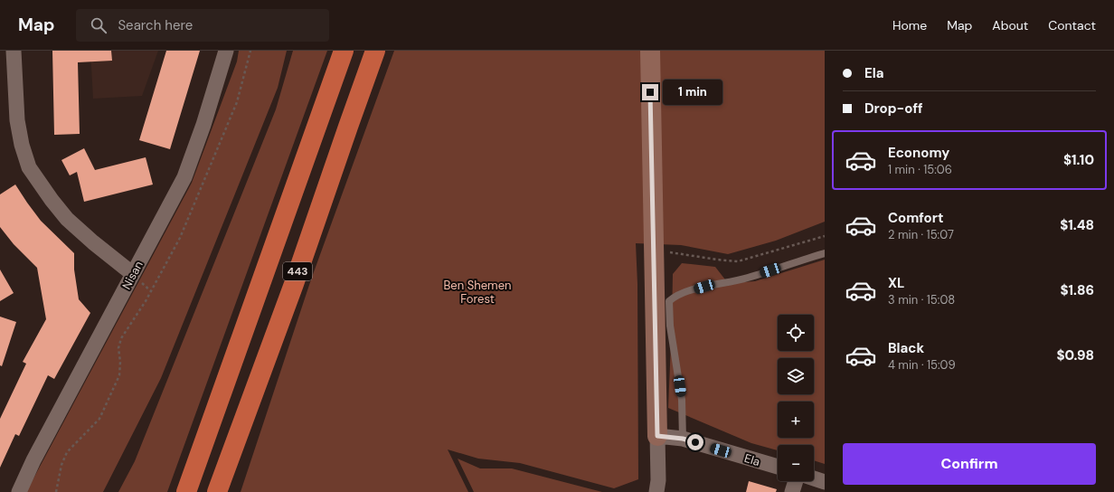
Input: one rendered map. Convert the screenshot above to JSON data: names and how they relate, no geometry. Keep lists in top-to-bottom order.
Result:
{
  "streets": {
    "highway": ["443"],
    "street": ["Nisan", "Ela"]
  },
  "parks": ["Ben Shemen Forest"],
  "page": {
    "header": "Map",
    "search": "Search here",
    "nav": [
      "Home",
      "Map",
      "About",
      "Contact"
    ],
    "banner": ["Ela", "Drop-off"],
    "bubble": "1 min",
    "list": [
      {
        "name": "Economy",
        "note": "1 min · 15:06",
        "value": "$1.10"
      },
      {
        "name": "Comfort",
        "note": "2 min · 15:07",
        "value": "$1.48"
      },
      {
        "name": "XL",
        "note": "3 min · 15:08",
        "value": "$1.86"
      },
      {
        "name": "Black",
        "note": "4 min · 15:09",
        "value": "$0.98"
      }
    ],
    "map_buttons": ["+", "−"],
    "buttons": "Confirm"
  }
}
